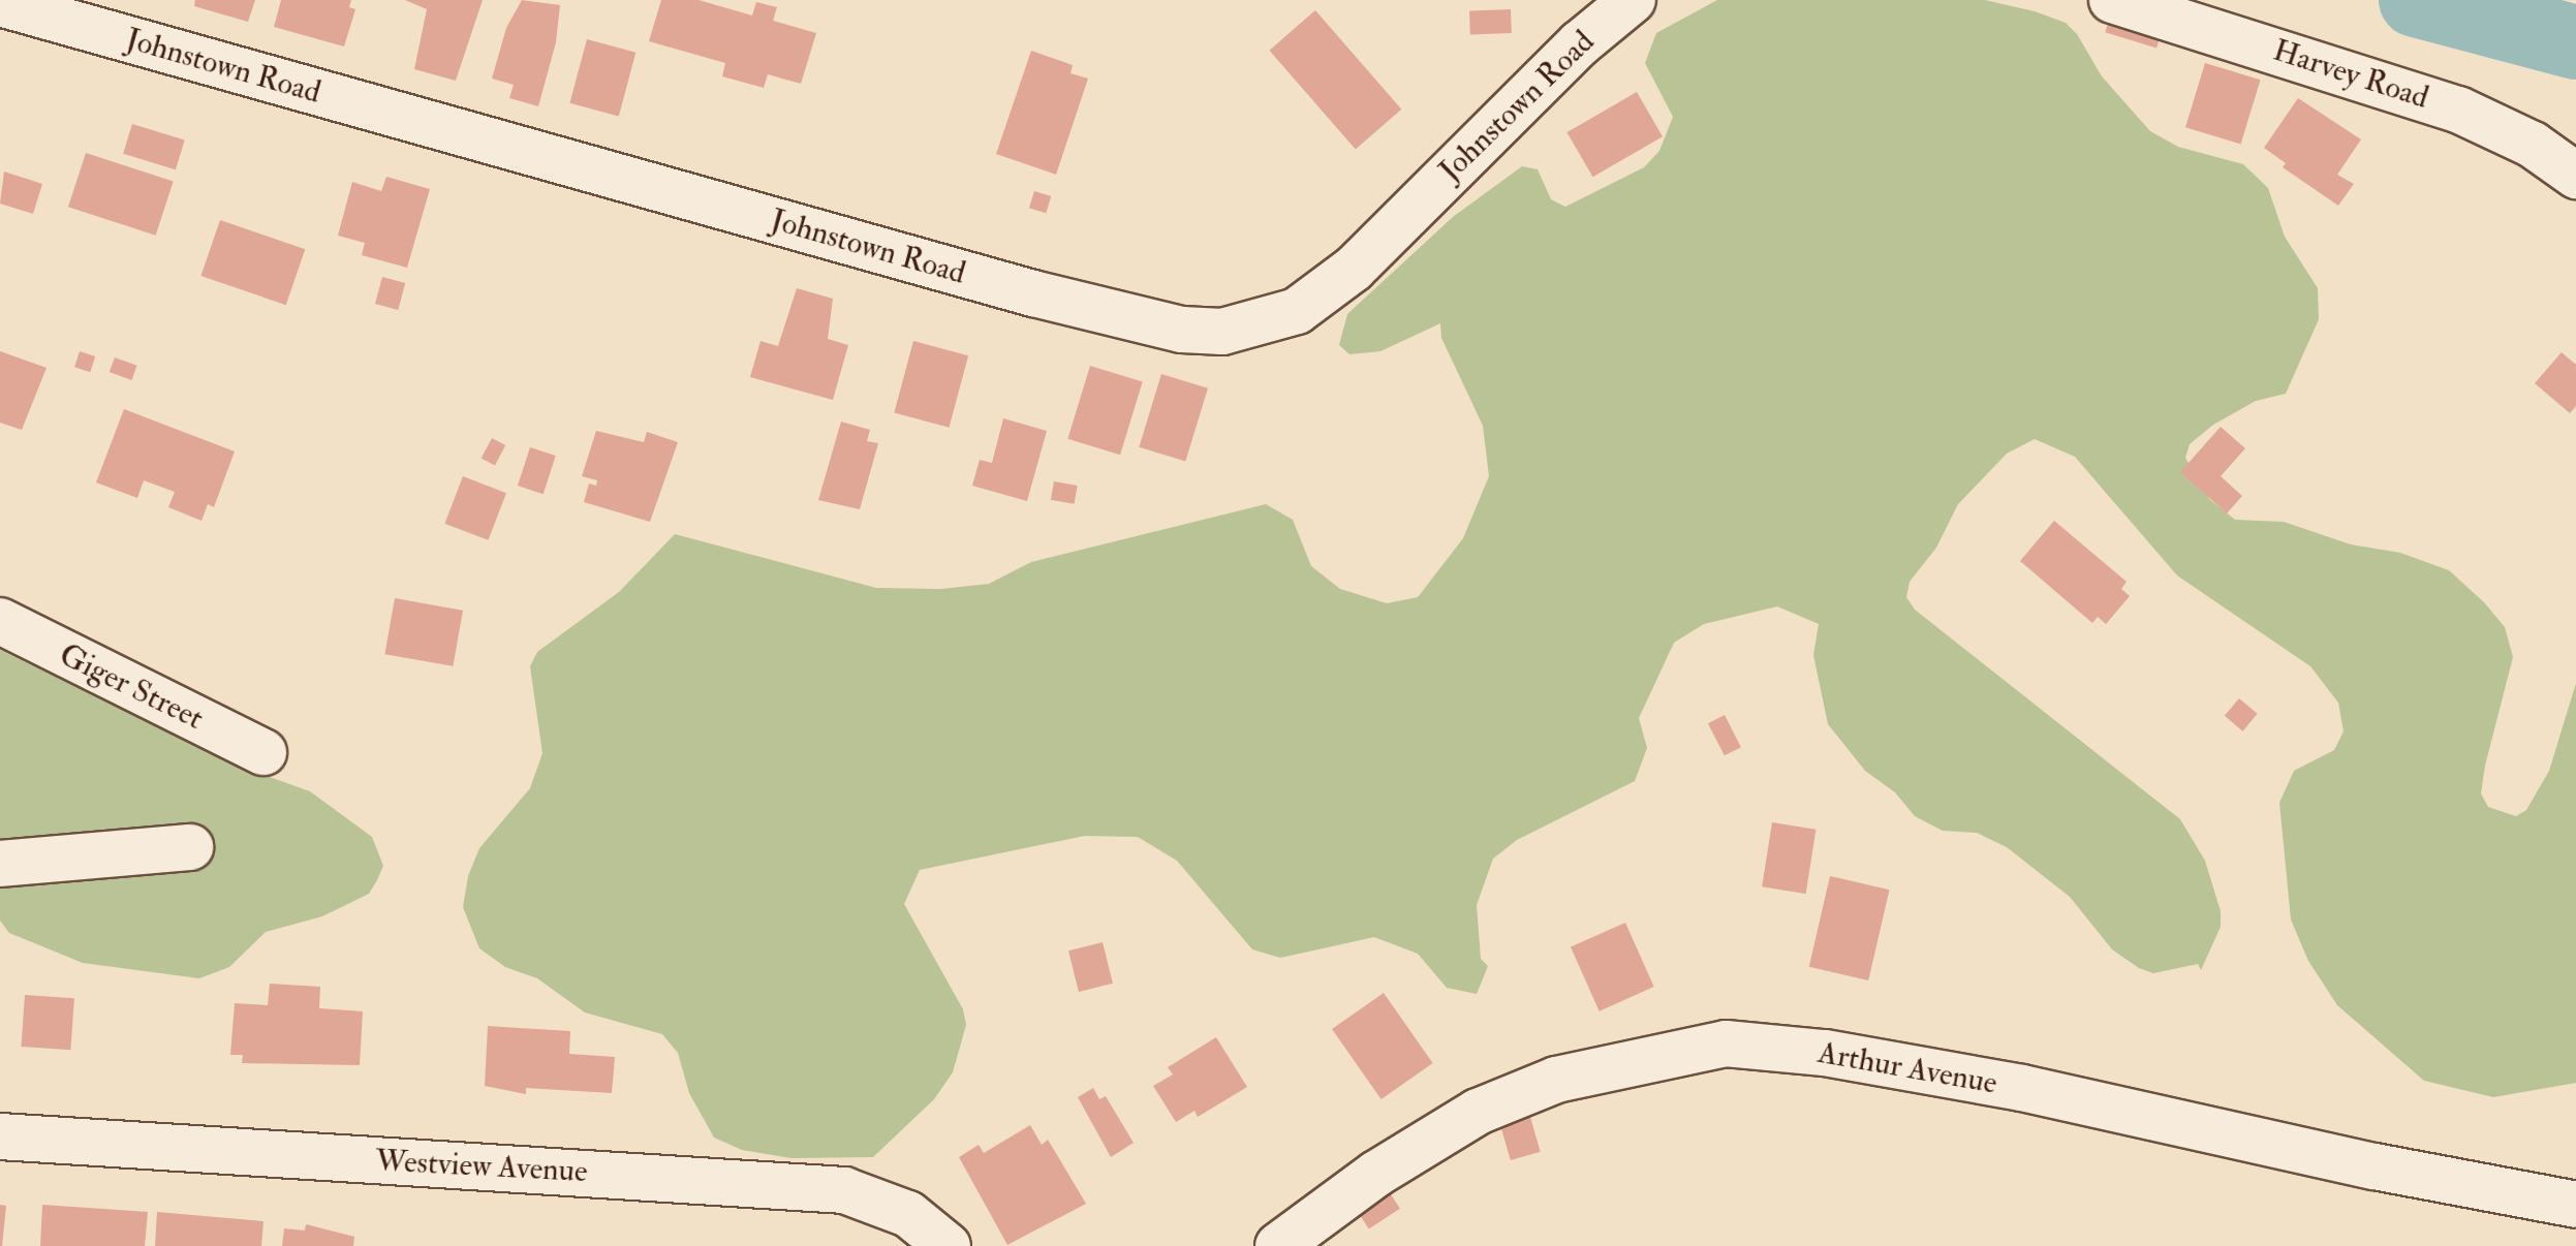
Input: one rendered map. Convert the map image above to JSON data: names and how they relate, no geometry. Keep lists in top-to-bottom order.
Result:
{
  "streets": {
    "street": [
      "Johnstown Road",
      "Harvey Road",
      "Giger Street",
      "Arthur Avenue",
      "Westview Avenue"
    ]
  }
}
